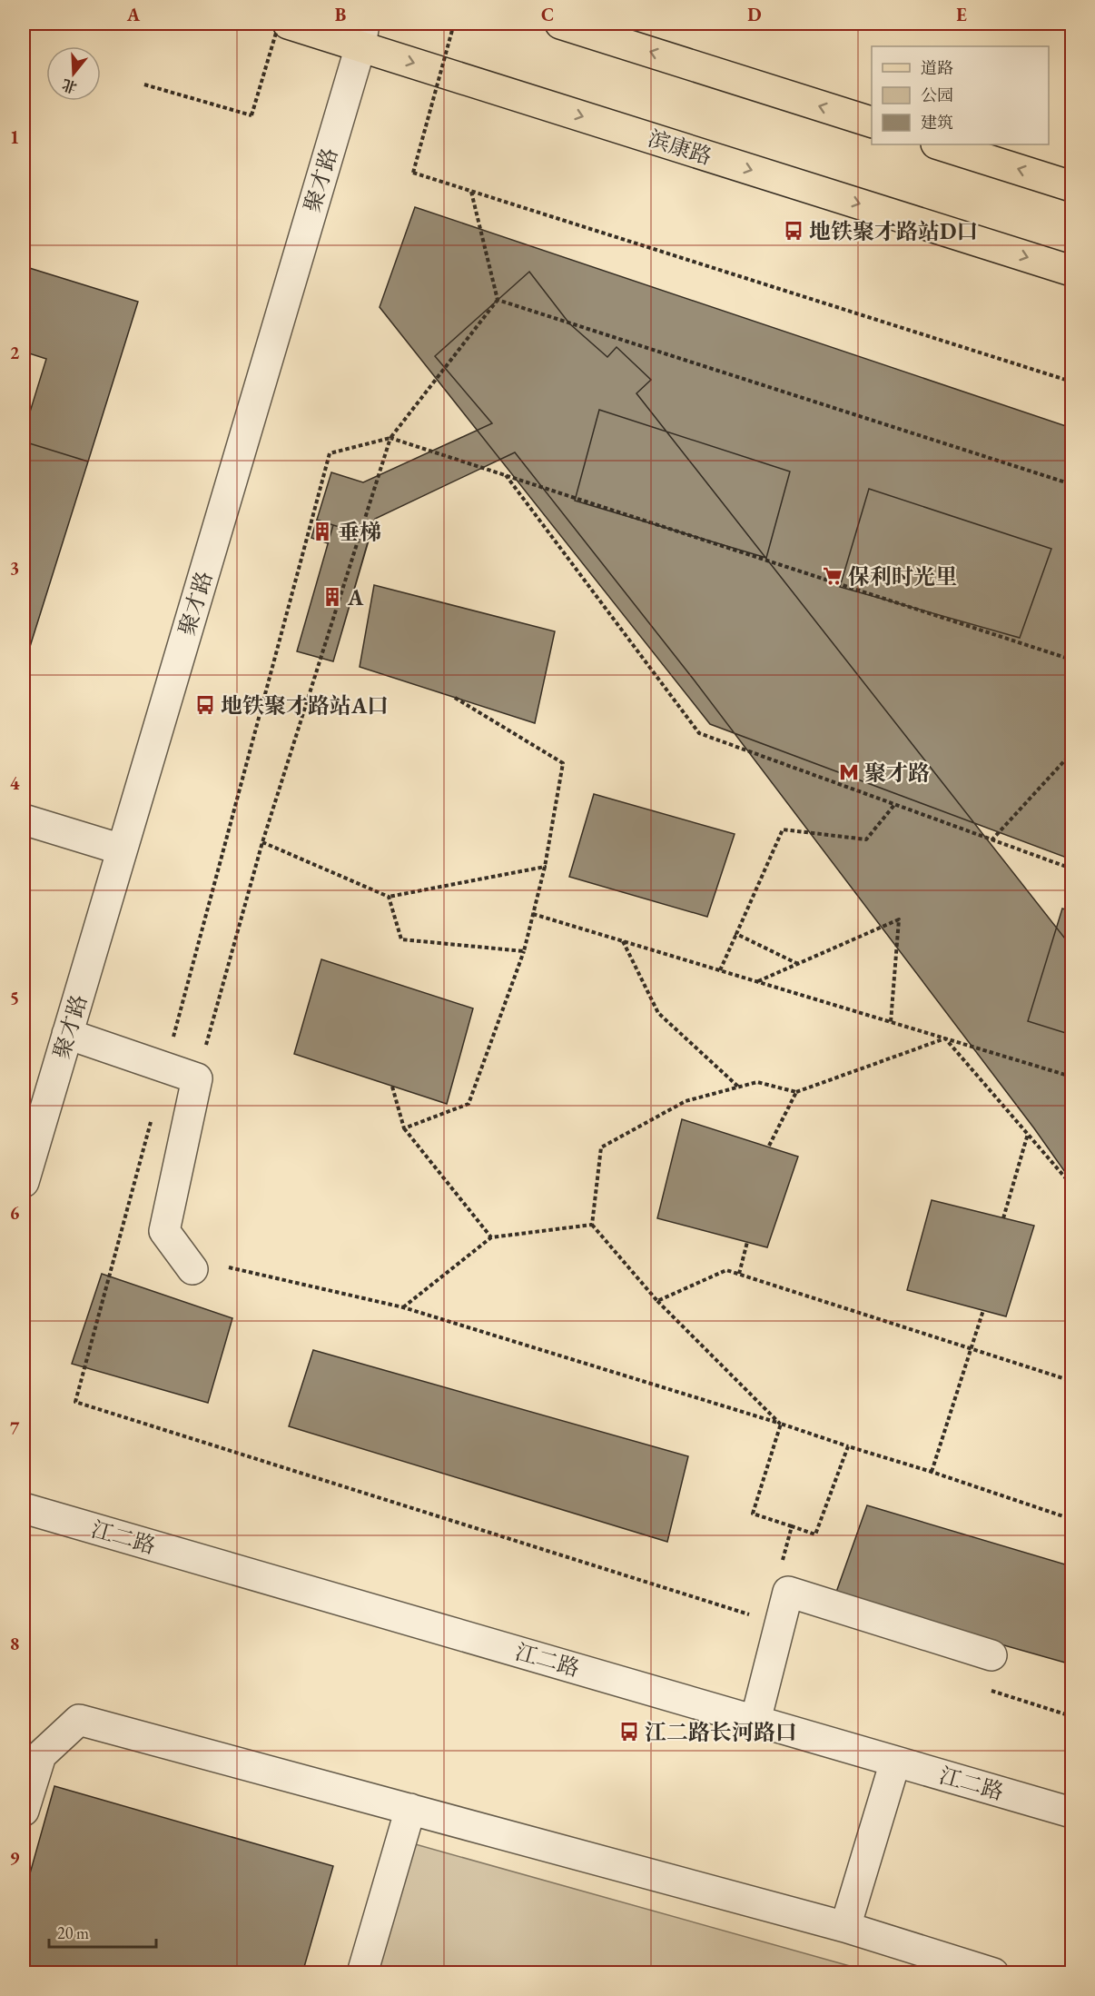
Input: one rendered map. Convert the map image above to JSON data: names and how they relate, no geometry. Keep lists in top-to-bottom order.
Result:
{
  "streets": {
    "main road": ["滨康路"],
    "street": ["聚才路", "江二路"]
  },
  "crossings": [
    ["滨康路", "聚才路"]
  ],
  "places": {
    "bus stop": ["地铁聚才路站D口", "地铁聚才路站A口", "江二路长河路口"],
    "building": ["垂梯", "A"],
    "supermarket": ["保利时光里"],
    "metro station": ["聚才路"]
  },
  "legend": ["道路", "公园", "建筑"],
  "scale_bar": "20 m",
  "north": "bottom",
  "grid": {
    "columns": [
      "A",
      "B",
      "C",
      "D",
      "E"
    ],
    "rows": [
      "1",
      "2",
      "3",
      "4",
      "5",
      "6",
      "7",
      "8",
      "9"
    ]
  }
}
